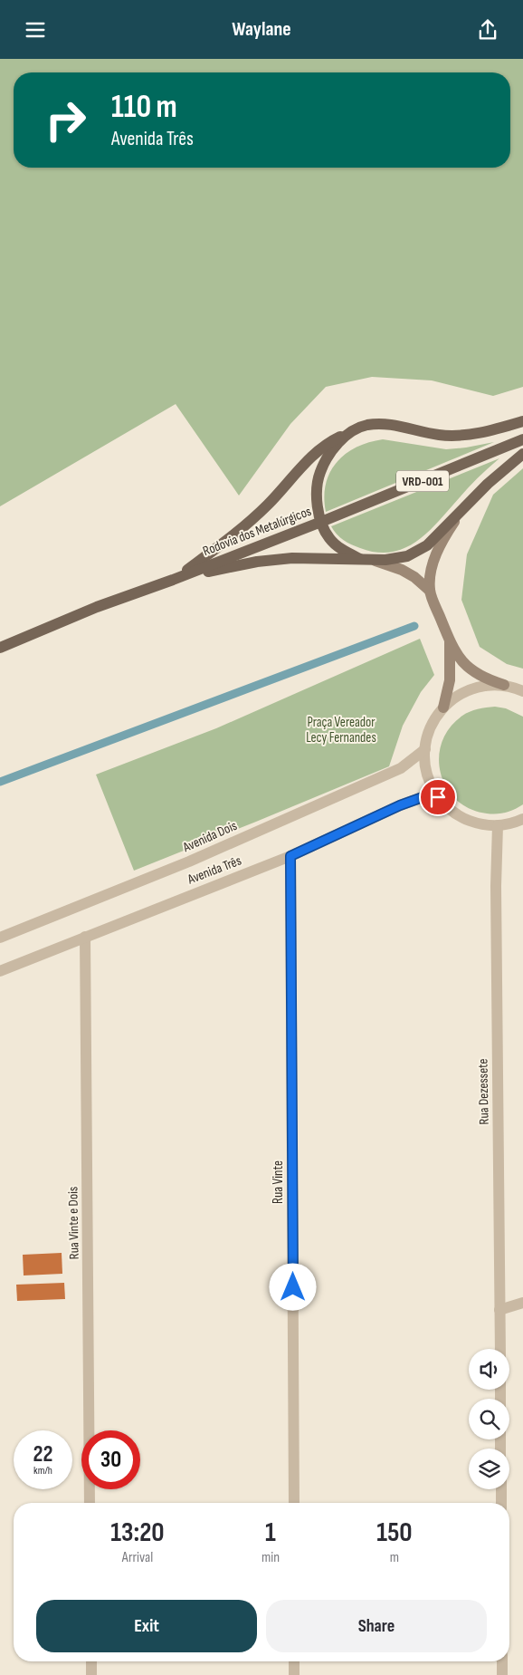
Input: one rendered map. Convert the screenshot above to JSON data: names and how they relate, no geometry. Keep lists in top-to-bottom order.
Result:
{
  "streets": {
    "main road": ["VRD-001", "Rodovia dos Metalúrgicos"],
    "street": [
      "Avenida Dois",
      "Avenida Três",
      "Rua Dezessete",
      "Rua Vinte",
      "Rua Vinte e Dois"
    ]
  },
  "crossings": [
    ["Avenida Três", "Rua Vinte"],
    ["Avenida Três", "Rua Vinte e Dois"]
  ],
  "parks": ["Praça Vereador Lecy Fernandes"],
  "page": {
    "header": "Waylane",
    "turn": ["110 m", "Avenida Três"],
    "speed": "22 km/h",
    "limit": "30",
    "eta": [
      "13:20",
      "Arrival",
      "1",
      "min",
      "150",
      "m"
    ],
    "buttons": ["Exit", "Share"]
  }
}
